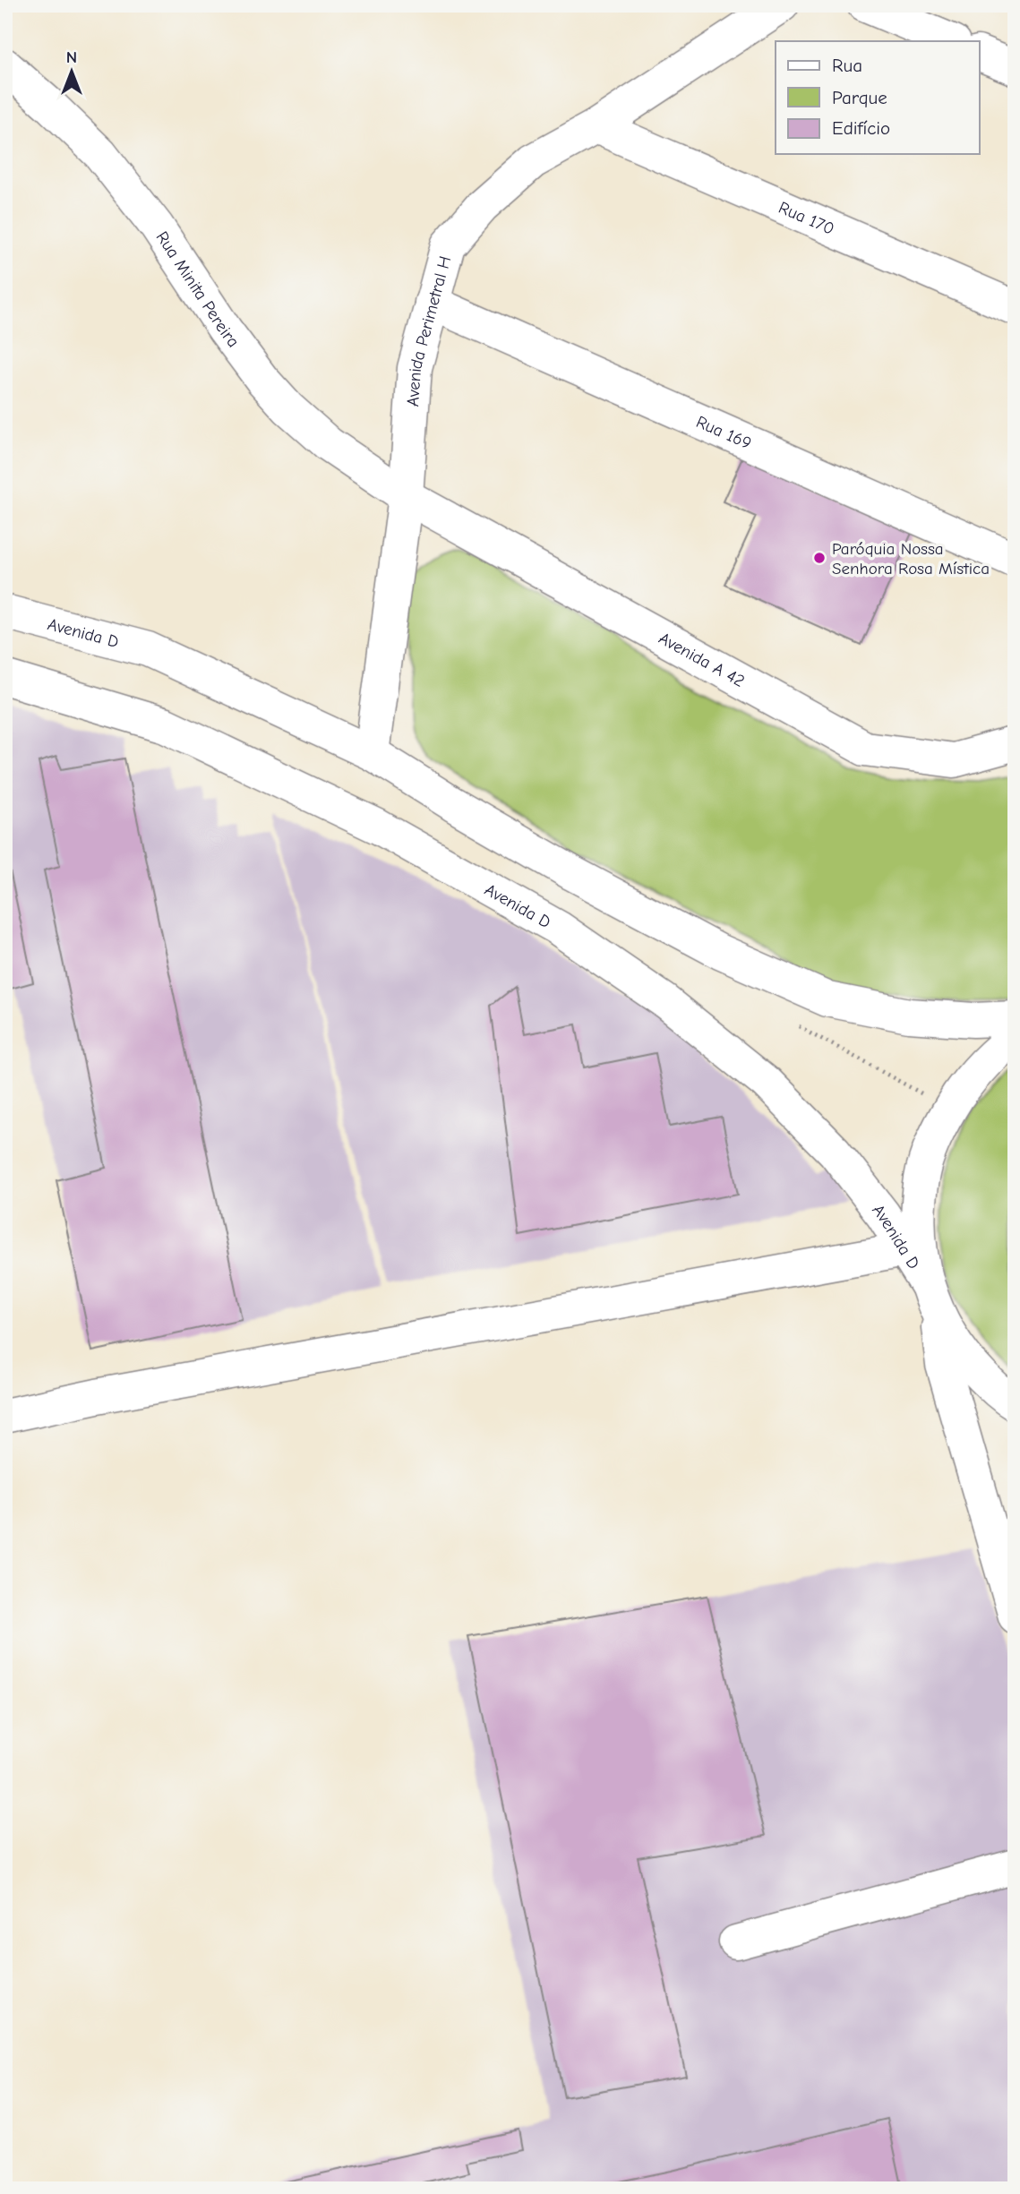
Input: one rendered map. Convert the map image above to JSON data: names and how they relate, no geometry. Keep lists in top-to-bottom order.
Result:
{
  "streets": {
    "street": [
      "Rua 170",
      "Rua Minita Pereira",
      "Avenida Perimetral H",
      "Rua 169",
      "Avenida D",
      "Avenida A 42"
    ]
  },
  "crossings": [
    ["Rua 170", "Avenida Perimetral H"],
    ["Rua Minita Pereira", "Avenida Perimetral H"],
    ["Rua Minita Pereira", "Avenida A 42"],
    ["Avenida Perimetral H", "Rua 169"],
    ["Avenida Perimetral H", "Avenida D"],
    ["Avenida Perimetral H", "Avenida A 42"]
  ],
  "places": ["Paróquia Nossa Senhora Rosa Mística"],
  "legend": ["Rua", "Parque", "Edifício"],
  "north": "top"
}
